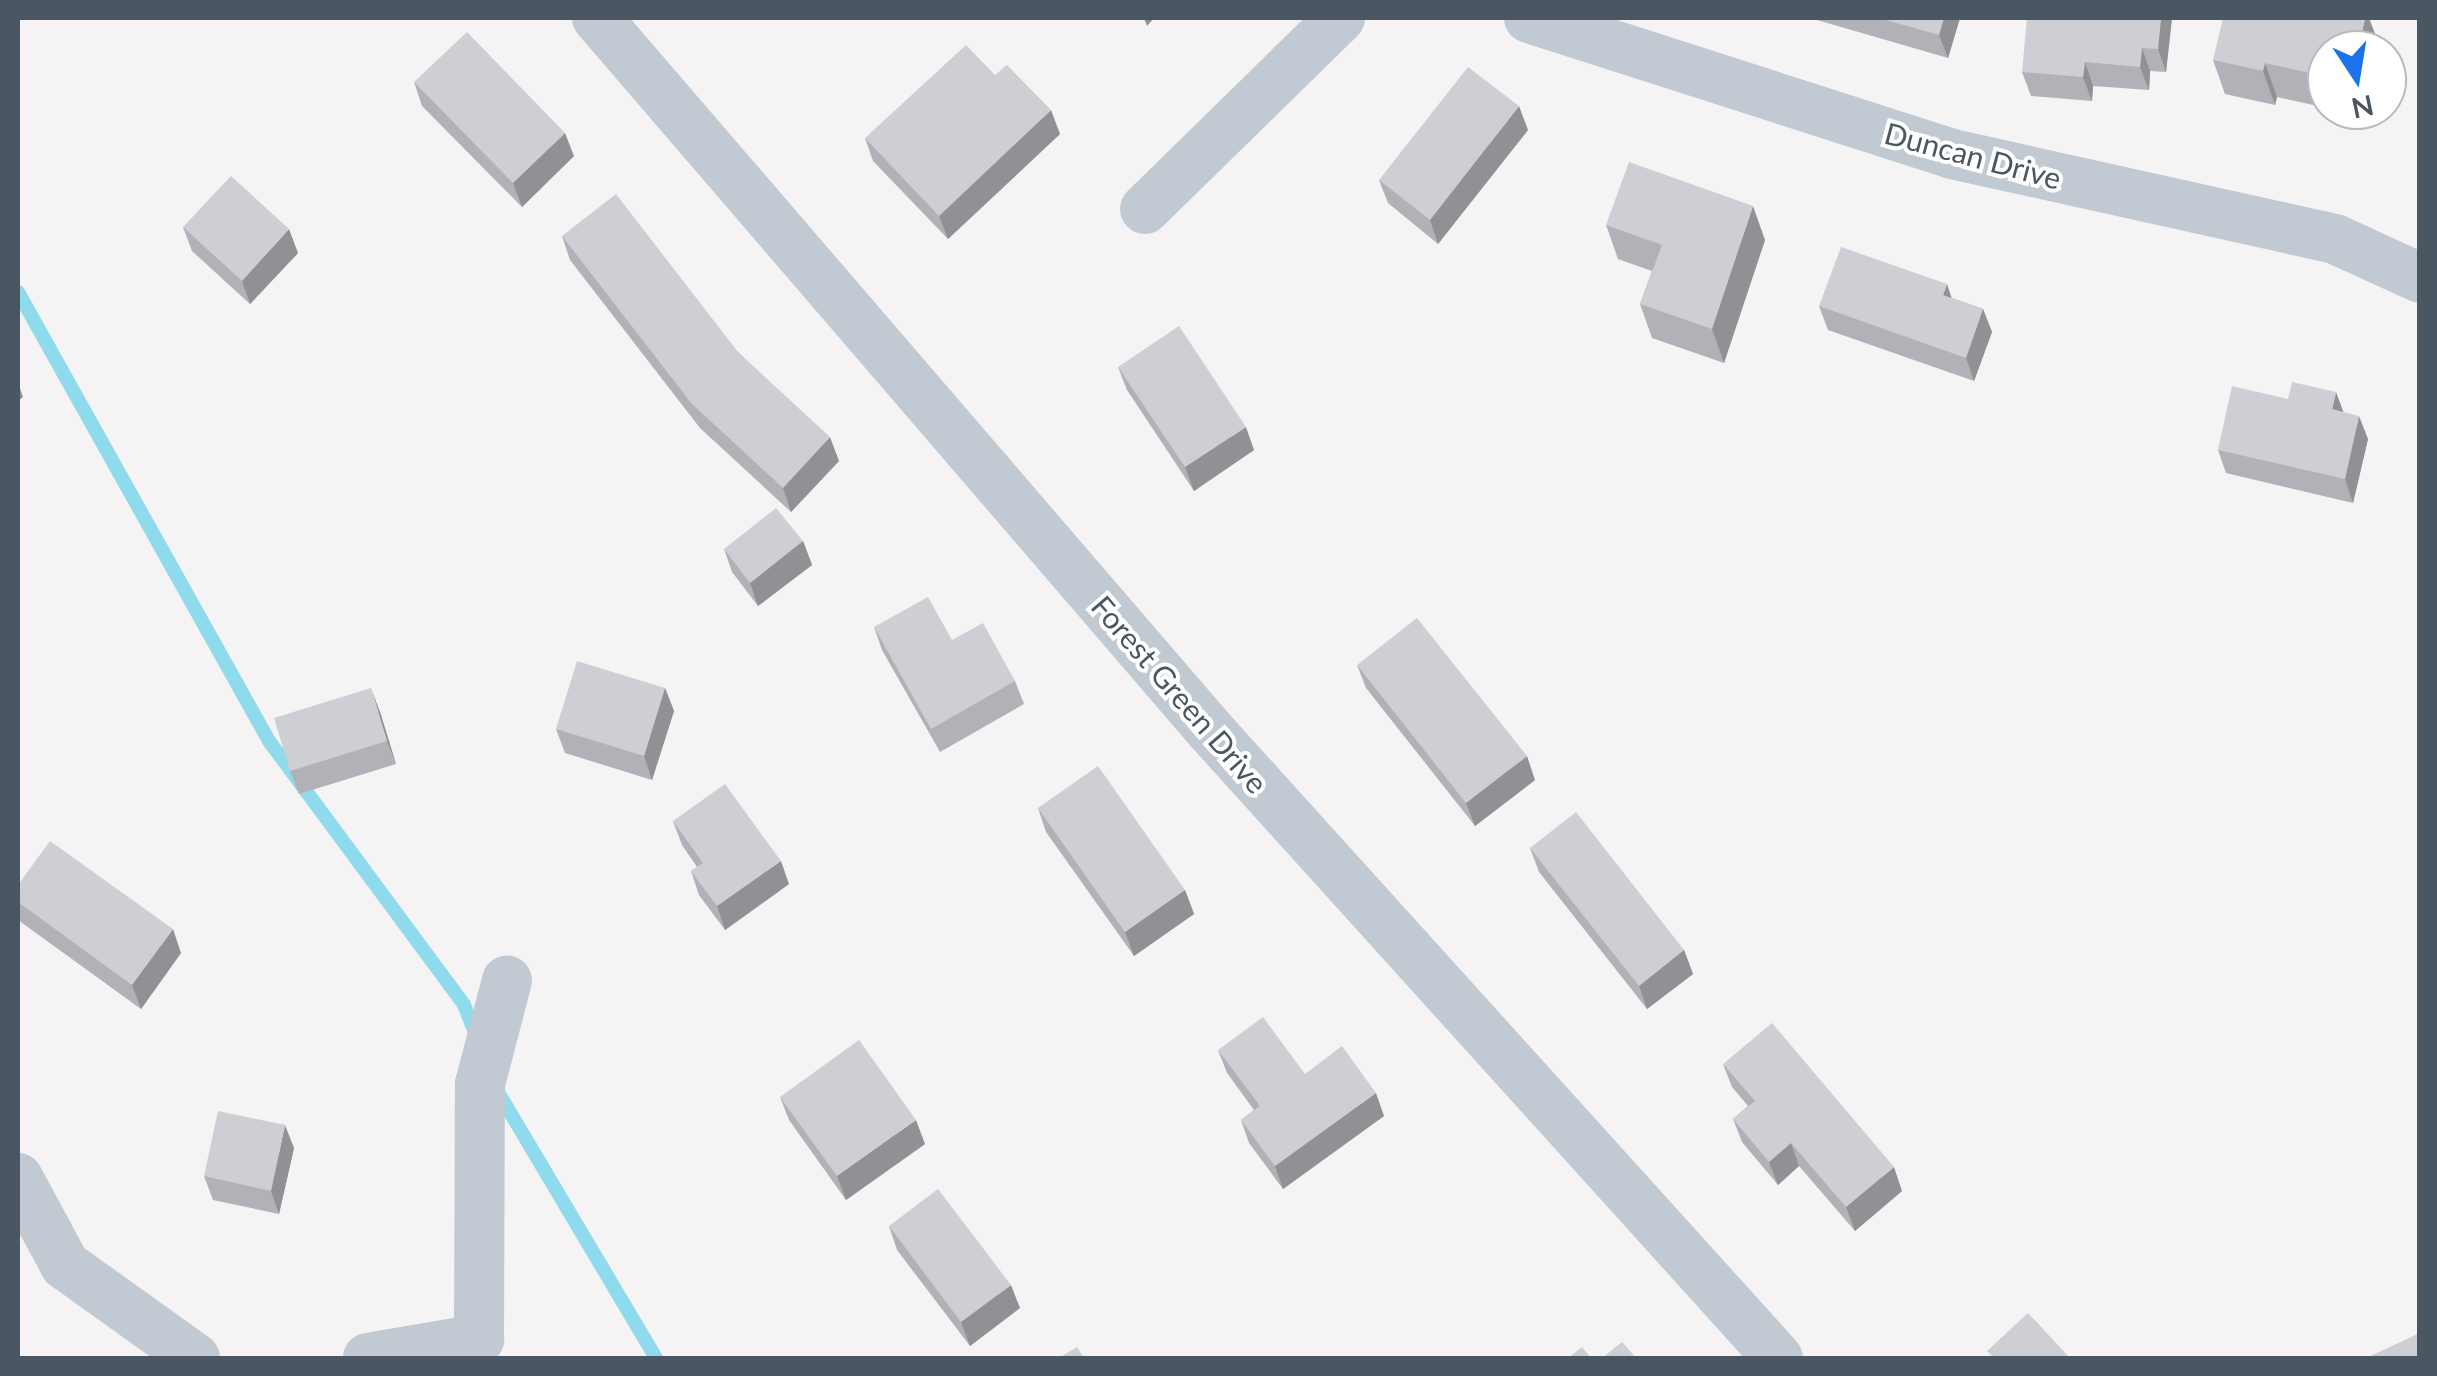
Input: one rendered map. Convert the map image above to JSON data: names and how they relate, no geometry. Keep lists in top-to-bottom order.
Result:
{
  "streets": {
    "street": ["Duncan Drive", "Forest Green Drive"]
  },
  "north": "bottom"
}
